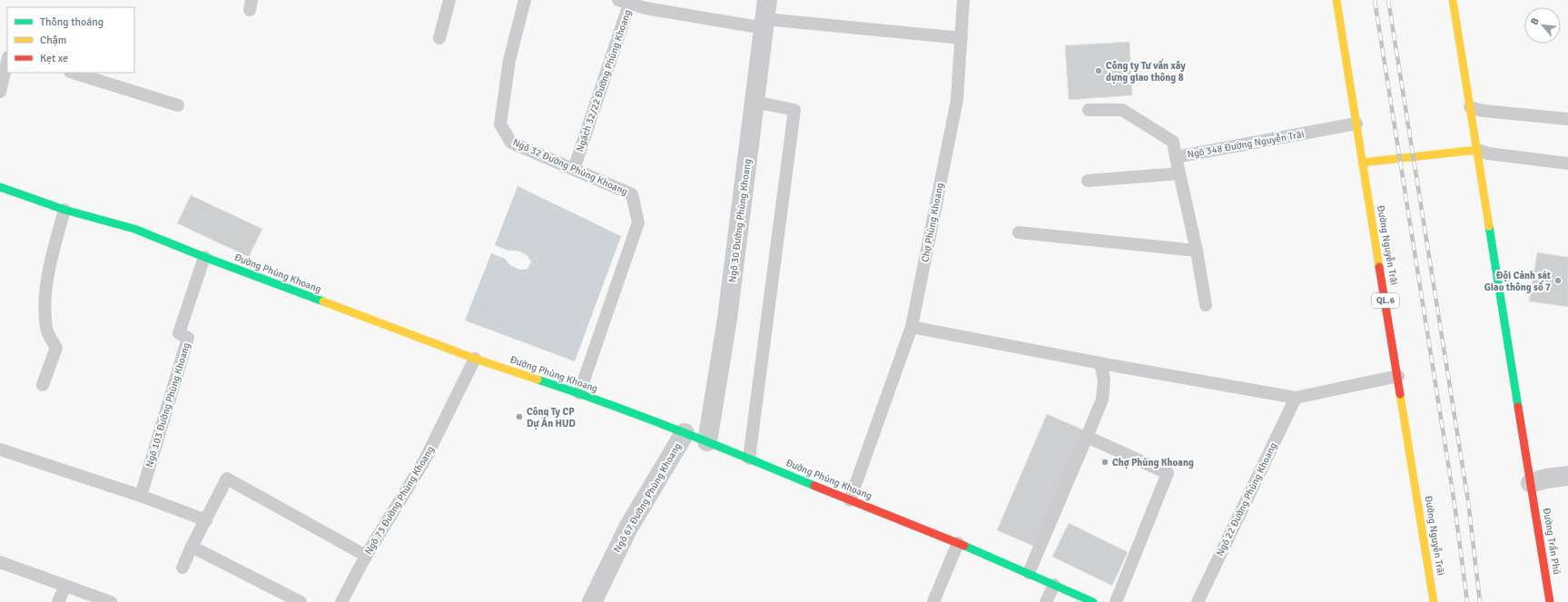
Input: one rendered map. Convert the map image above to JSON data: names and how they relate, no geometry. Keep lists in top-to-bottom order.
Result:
{
  "streets": {
    "main road": [
      "Đường Nguyễn Trãi",
      "Đường Phùng Khoang",
      "QL.6",
      "Đường Trần Phú"
    ],
    "street": ["Ngõ 30 Đường Phùng Khoang", "Ngõ 67 Đường Phùng Khoang"],
    "lane": [
      "Ngách 32/22 Đường Phùng Khoang",
      "Ngõ 348 Đường Nguyễn Trãi",
      "Ngõ 32 Đường Phùng Khoang",
      "Chợ Phùng Khoang",
      "Ngõ 103 Đường Phùng Khoang",
      "Ngõ 22 Đường Phùng Khoang",
      "Ngõ 73 Đường Phùng Khoang"
    ]
  },
  "crossings": [
    ["Ngách 32/22 Đường Phùng Khoang", "Ngõ 32 Đường Phùng Khoang"],
    ["Ngõ 348 Đường Nguyễn Trãi", "Đường Nguyễn Trãi"],
    ["Ngõ 32 Đường Phùng Khoang", "Đường Phùng Khoang"],
    ["Ngõ 30 Đường Phùng Khoang", "Đường Phùng Khoang"],
    ["Chợ Phùng Khoang", "Đường Phùng Khoang"],
    ["Đường Phùng Khoang", "Ngõ 103 Đường Phùng Khoang"],
    ["Đường Phùng Khoang", "Ngõ 67 Đường Phùng Khoang"],
    ["Đường Phùng Khoang", "Ngõ 73 Đường Phùng Khoang"]
  ],
  "places": [
    "Công ty Tư vấn xây dựng giao thông 8",
    "Đội Cảnh sát Giao thông số 7",
    "Công Ty CP Dự Án HUD",
    "Chợ Phùng Khoang"
  ],
  "legend": ["Thông thoáng", "Chậm", "Kẹt xe"],
  "north": "top left"
}
